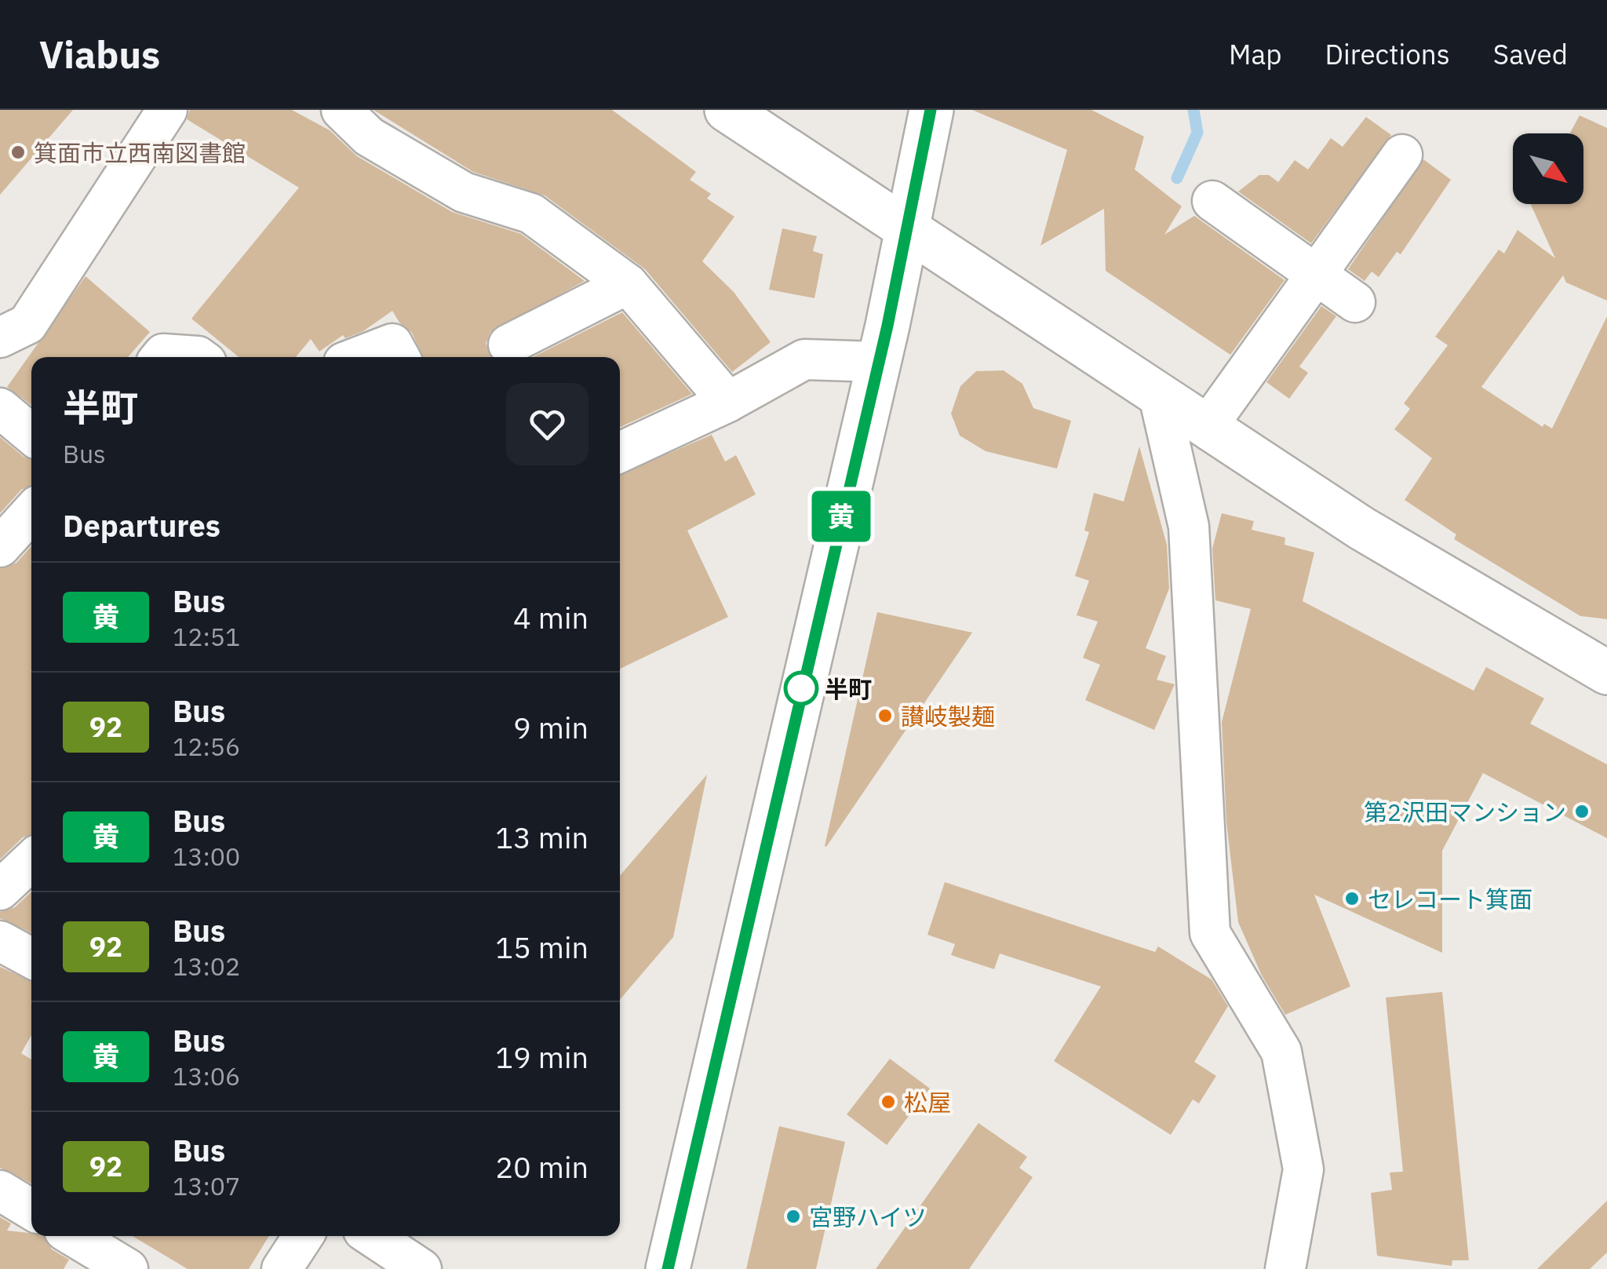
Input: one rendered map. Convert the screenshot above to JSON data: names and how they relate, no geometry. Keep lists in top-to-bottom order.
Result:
{
  "places": [
    "箕面市立西南図書館",
    "半町",
    "讃岐製麺",
    "第2沢田マンション",
    "セレコート箕面",
    "松屋",
    "宮野ハイツ"
  ],
  "lines": ["bus line 黄"],
  "north": "bottom right",
  "page": {
    "header": "Viabus",
    "nav": ["Map", "Directions", "Saved"],
    "on_map": "黄",
    "heading": [
      ["半町", "Bus"],
      "Departures"
    ],
    "list": [
      {
        "mark": "黄",
        "name": "Bus",
        "note": "12:51",
        "value": "4 min"
      },
      {
        "mark": "92",
        "name": "Bus",
        "note": "12:56",
        "value": "9 min"
      },
      {
        "mark": "黄",
        "name": "Bus",
        "note": "13:00",
        "value": "13 min"
      },
      {
        "mark": "92",
        "name": "Bus",
        "note": "13:02",
        "value": "15 min"
      },
      {
        "mark": "黄",
        "name": "Bus",
        "note": "13:06",
        "value": "19 min"
      },
      {
        "mark": "92",
        "name": "Bus",
        "note": "13:07",
        "value": "20 min"
      }
    ]
  }
}
